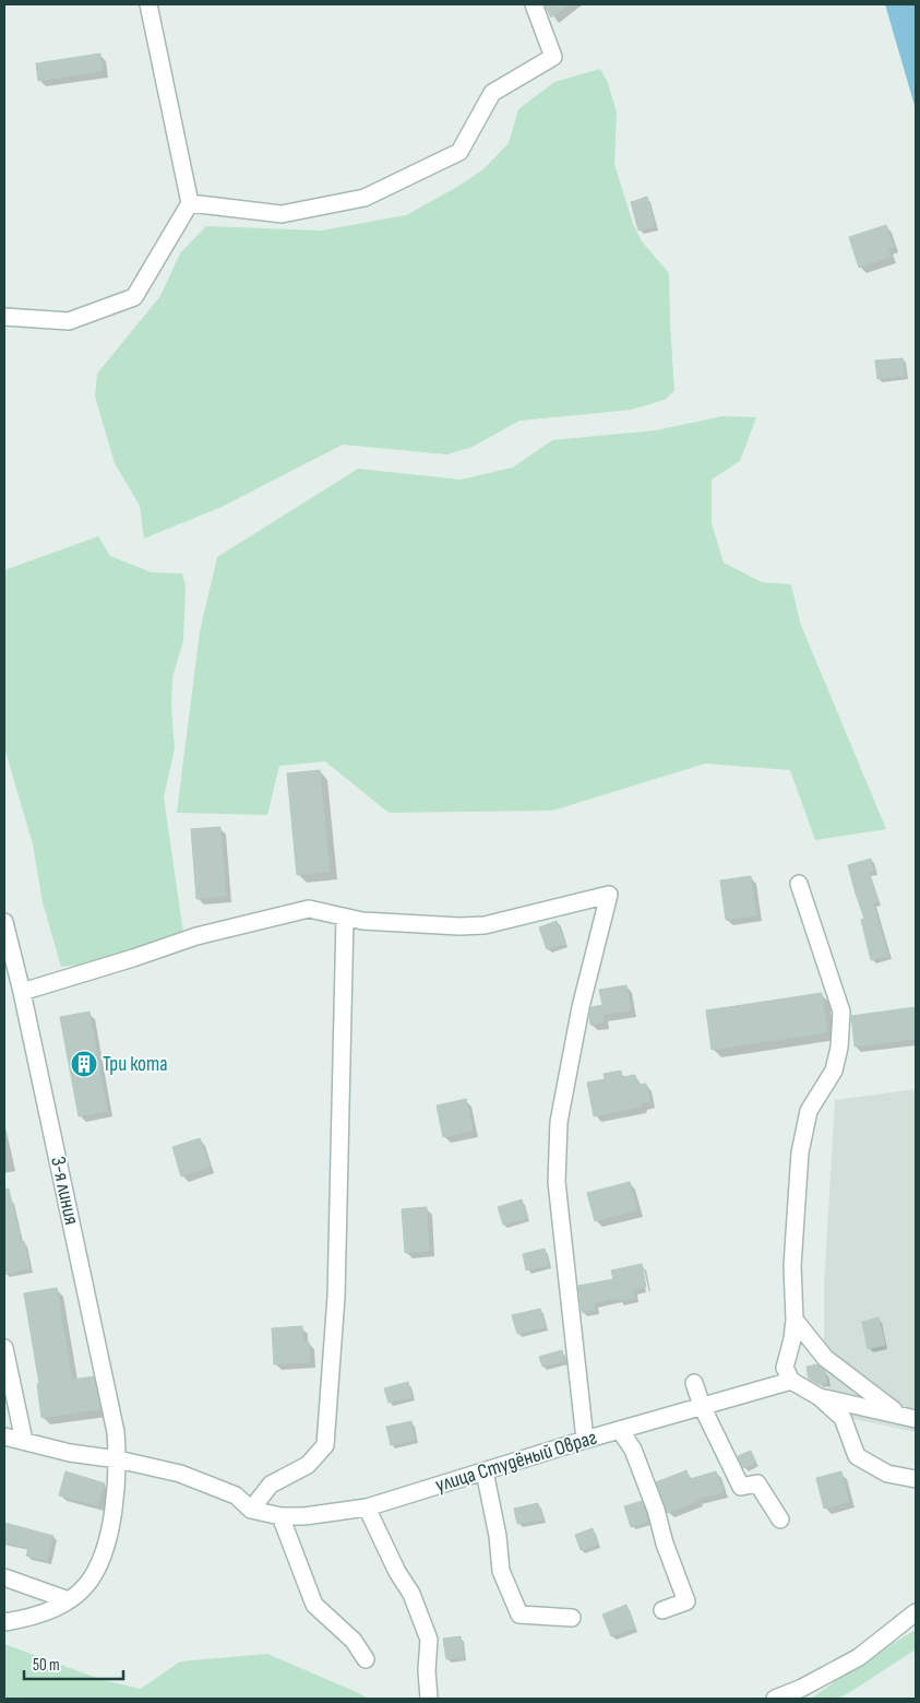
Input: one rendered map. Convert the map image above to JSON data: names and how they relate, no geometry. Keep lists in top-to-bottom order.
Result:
{
  "streets": {
    "street": ["3-я линия", "улица Студёный Овраг"]
  },
  "crossings": [
    ["3-я линия", "улица Студёный Овраг"]
  ],
  "places": {
    "building": ["Три кота"]
  },
  "scale_bar": "50 m"
}
